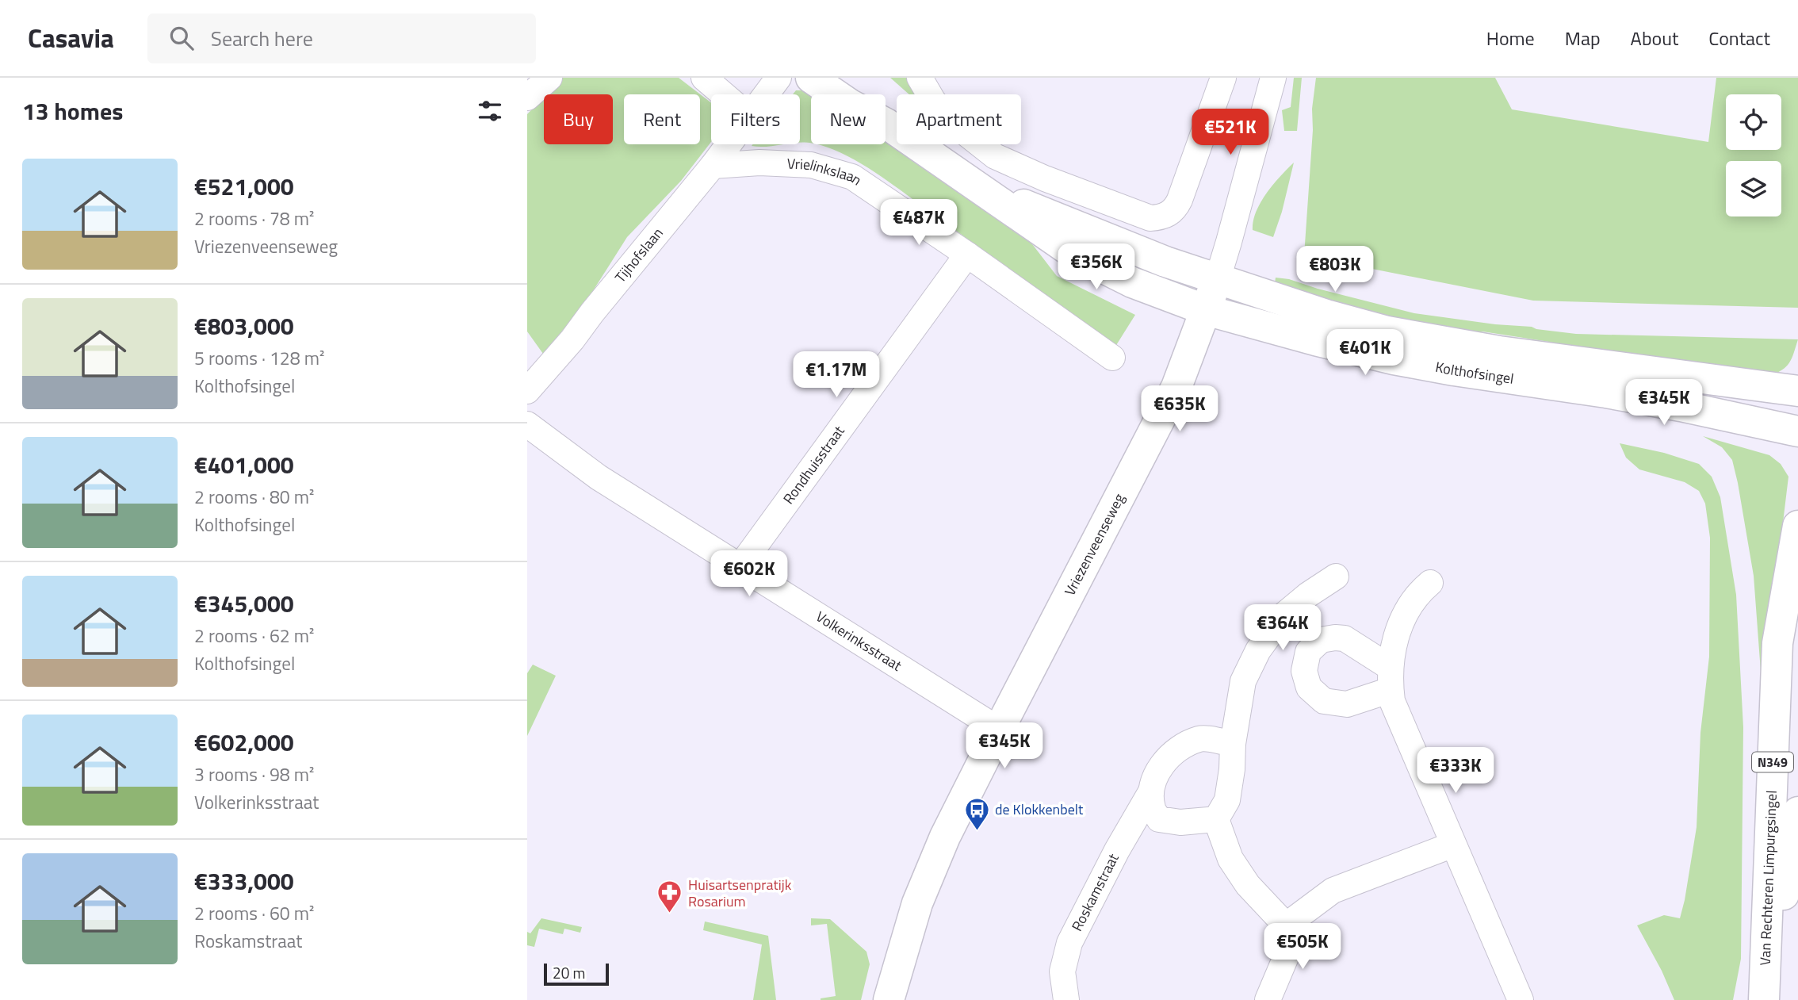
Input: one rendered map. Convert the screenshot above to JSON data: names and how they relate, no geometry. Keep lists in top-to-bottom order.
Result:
{
  "streets": {
    "main road": [
      "Kolthofsingel",
      "Vriezenveenseweg",
      "N349",
      "Van Rechteren Limpurgsingel"
    ],
    "street": [
      "Vrielinkslaan",
      "Tijhofslaan",
      "Rondhuisstraat",
      "Volkerinksstraat",
      "Roskamstraat"
    ]
  },
  "crossings": [
    ["Vrielinkslaan", "Tijhofslaan"],
    ["Vrielinkslaan", "Rondhuisstraat"],
    ["Kolthofsingel", "Vriezenveenseweg"],
    ["Rondhuisstraat", "Volkerinksstraat"],
    ["Vriezenveenseweg", "Volkerinksstraat"]
  ],
  "places": {
    "bus stop": ["de Klokkenbelt"],
    "pharmacy": ["Huisartsenpratijk Rosarium"]
  },
  "scale_bar": "20 m",
  "page": {
    "header": "Casavia",
    "search": "Search here",
    "nav": [
      "Home",
      "Map",
      "About",
      "Contact"
    ],
    "heading": "13 homes",
    "chip": [
      "Buy",
      "Rent",
      "Filters",
      "New",
      "Apartment"
    ],
    "price": [
      "€521K",
      "€487K",
      "€356K",
      "€803K",
      "€401K",
      "€1.17M",
      "€345K",
      "€635K",
      "€602K",
      "€364K",
      "€345K",
      "€333K",
      "€505K"
    ],
    "list": [
      {
        "name": "€521,000",
        "note": "2 rooms · 78 m² · Vriezenveenseweg"
      },
      {
        "name": "€803,000",
        "note": "5 rooms · 128 m² · Kolthofsingel"
      },
      {
        "name": "€401,000",
        "note": "2 rooms · 80 m² · Kolthofsingel"
      },
      {
        "name": "€345,000",
        "note": "2 rooms · 62 m² · Kolthofsingel"
      },
      {
        "name": "€602,000",
        "note": "3 rooms · 98 m² · Volkerinksstraat"
      },
      {
        "name": "€333,000",
        "note": "2 rooms · 60 m² · Roskamstraat"
      }
    ],
    "scale": "20 m"
  }
}
